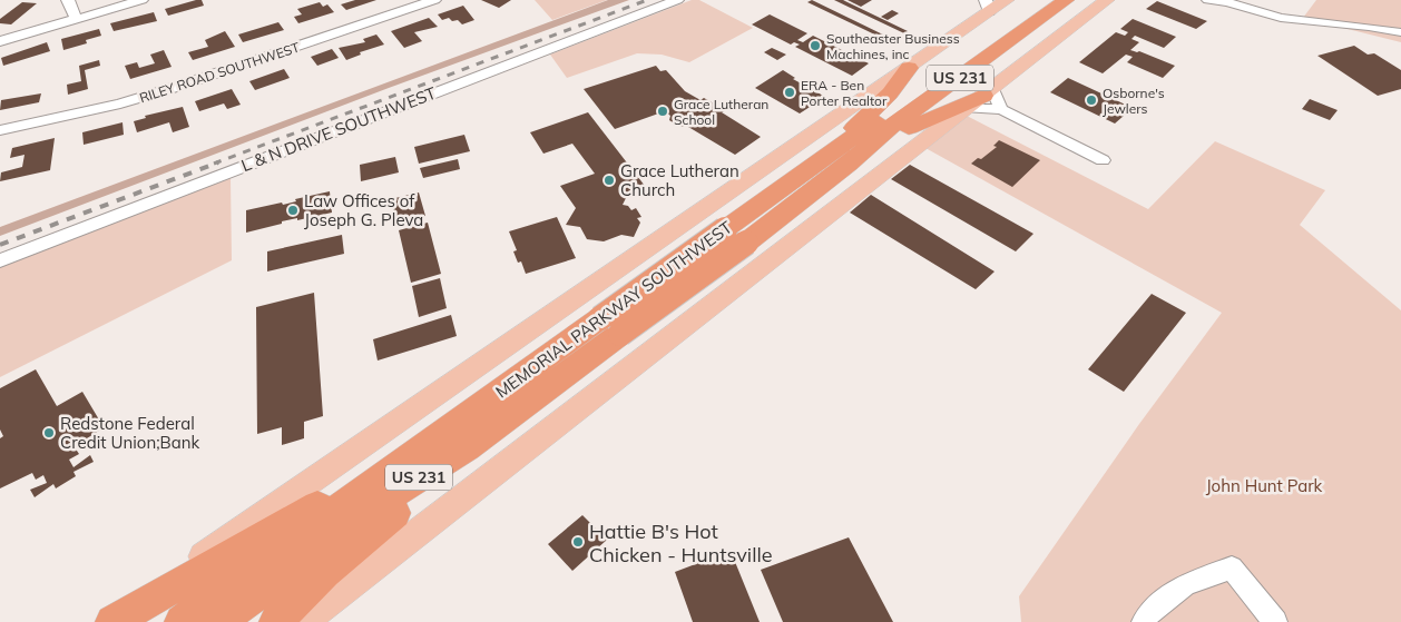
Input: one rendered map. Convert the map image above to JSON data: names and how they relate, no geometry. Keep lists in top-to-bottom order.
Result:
{
  "streets": {
    "highway": ["US 231", "MEMORIAL PARKWAY SOUTHWEST"],
    "street": ["RILEY ROAD SOUTHWEST", "L & N DRIVE SOUTHWEST"]
  },
  "parks": ["John Hunt Park"],
  "places": [
    "Southeaster Business Machines, inc",
    "ERA - Ben Porter Realtor",
    "Osborne's Jewlers",
    "Grace Lutheran School",
    "Grace Lutheran Church",
    "Law Offices of Joseph G. Pleva",
    "Redstone Federal Credit Union;Bank",
    "Hattie B's Hot Chicken - Huntsville"
  ]
}
